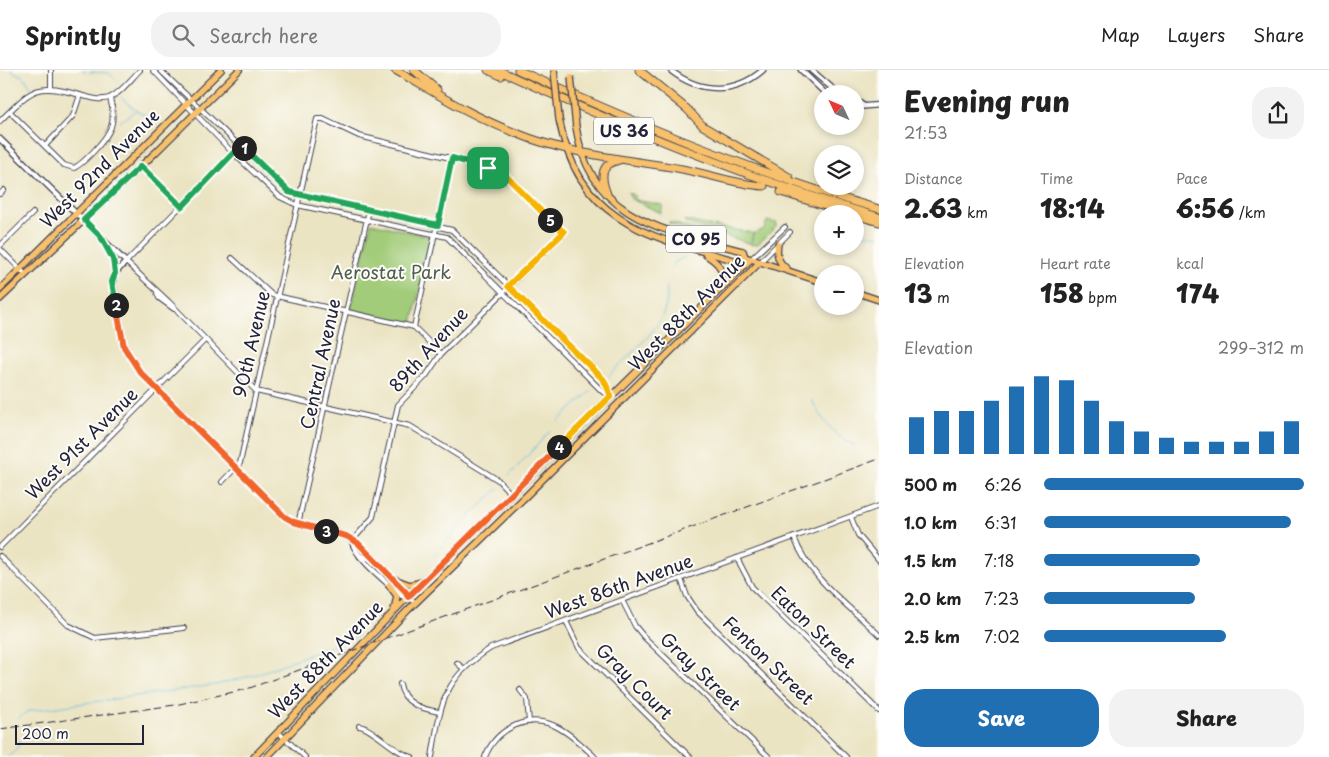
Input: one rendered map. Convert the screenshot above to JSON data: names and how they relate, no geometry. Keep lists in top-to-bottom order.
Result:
{
  "streets": {
    "highway": ["US 36"],
    "main road": ["West 92nd Avenue", "CO 95", "West 88th Avenue"],
    "street": [
      "90th Avenue",
      "89th Avenue",
      "Central Avenue",
      "West 91st Avenue",
      "West 86th Avenue",
      "Eaton Street",
      "Fenton Street",
      "Gray Street",
      "Gray Court"
    ]
  },
  "crossings": [
    ["CO 95", "West 88th Avenue"],
    ["90th Avenue", "89th Avenue"],
    ["West 86th Avenue", "Eaton Street"],
    ["West 86th Avenue", "Fenton Street"],
    ["West 86th Avenue", "Gray Street"],
    ["West 86th Avenue", "Gray Court"]
  ],
  "parks": ["Aerostat Park"],
  "scale_bar": "200 m",
  "north": "top left",
  "page": {
    "header": "Sprintly",
    "search": "Search here",
    "nav": ["Map", "Layers", "Share"],
    "heading": ["Evening run", "21:53"],
    "map_buttons": ["+", "−"],
    "pins": [
      "1",
      "5",
      "2",
      "4",
      "3"
    ],
    "stats": [
      ["Distance", "2.63 km"],
      ["Time", "18:14"],
      ["Pace", "6:56 /km"],
      ["Elevation", "13 m"],
      ["Heart rate", "158 bpm"],
      ["kcal", "174"]
    ],
    "chart": ["Elevation", "299–312 m"],
    "list": [
      {
        "name": "500 m",
        "note": "6:26"
      },
      {
        "name": "1.0 km",
        "note": "6:31"
      },
      {
        "name": "1.5 km",
        "note": "7:18"
      },
      {
        "name": "2.0 km",
        "note": "7:23"
      },
      {
        "name": "2.5 km",
        "note": "7:02"
      }
    ],
    "buttons": ["Save", "Share"],
    "scale": "200 m"
  }
}
